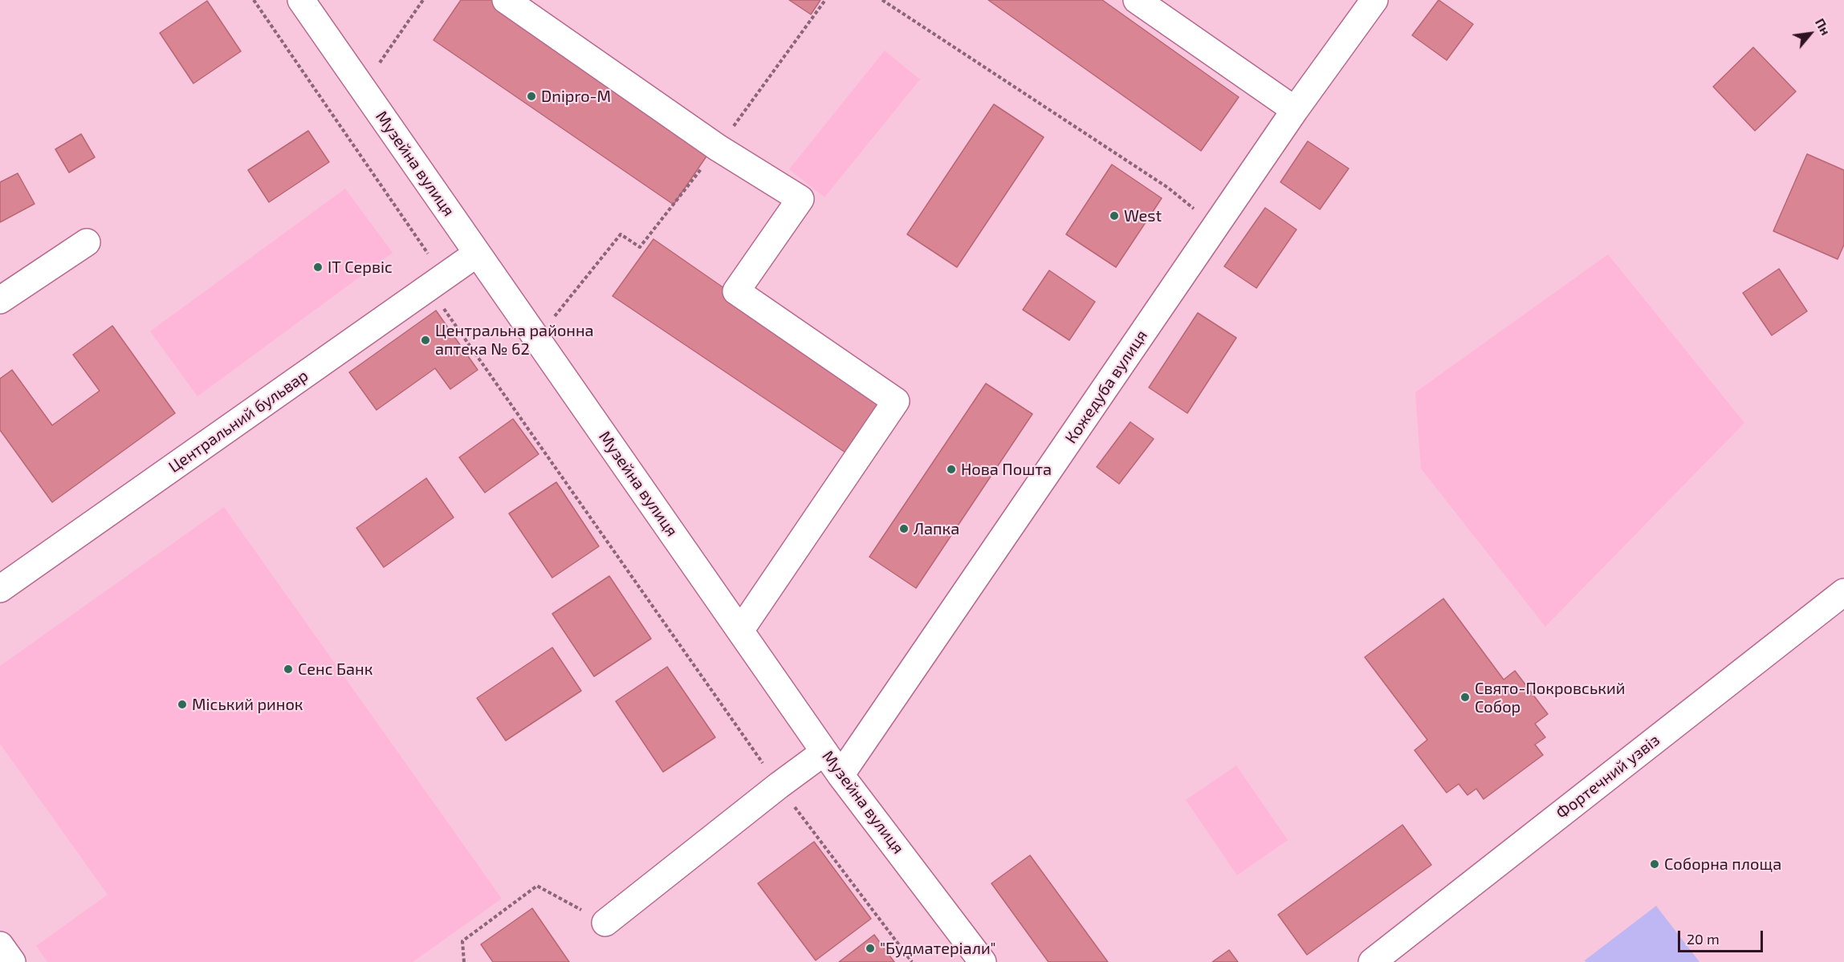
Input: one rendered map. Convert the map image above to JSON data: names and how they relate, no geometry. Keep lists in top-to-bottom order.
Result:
{
  "streets": {
    "street": [
      "Музейна вулиця",
      "Кожедуба вулиця",
      "Центральний бульвар",
      "Фортечний узвіз"
    ]
  },
  "crossings": [
    ["Музейна вулиця", "Кожедуба вулиця"],
    ["Музейна вулиця", "Центральний бульвар"]
  ],
  "places": [
    "Dnipro-M",
    "West",
    "IT Сервіс",
    "Центральна районна аптека № 62",
    "Нова Пошта",
    "Лапка",
    "Сенс Банк",
    "Свято-Покровський Собор",
    "Міський ринок",
    "Соборна площа",
    "\"Будматеріали\""
  ],
  "scale_bar": "20 m",
  "north": "top right"
}
